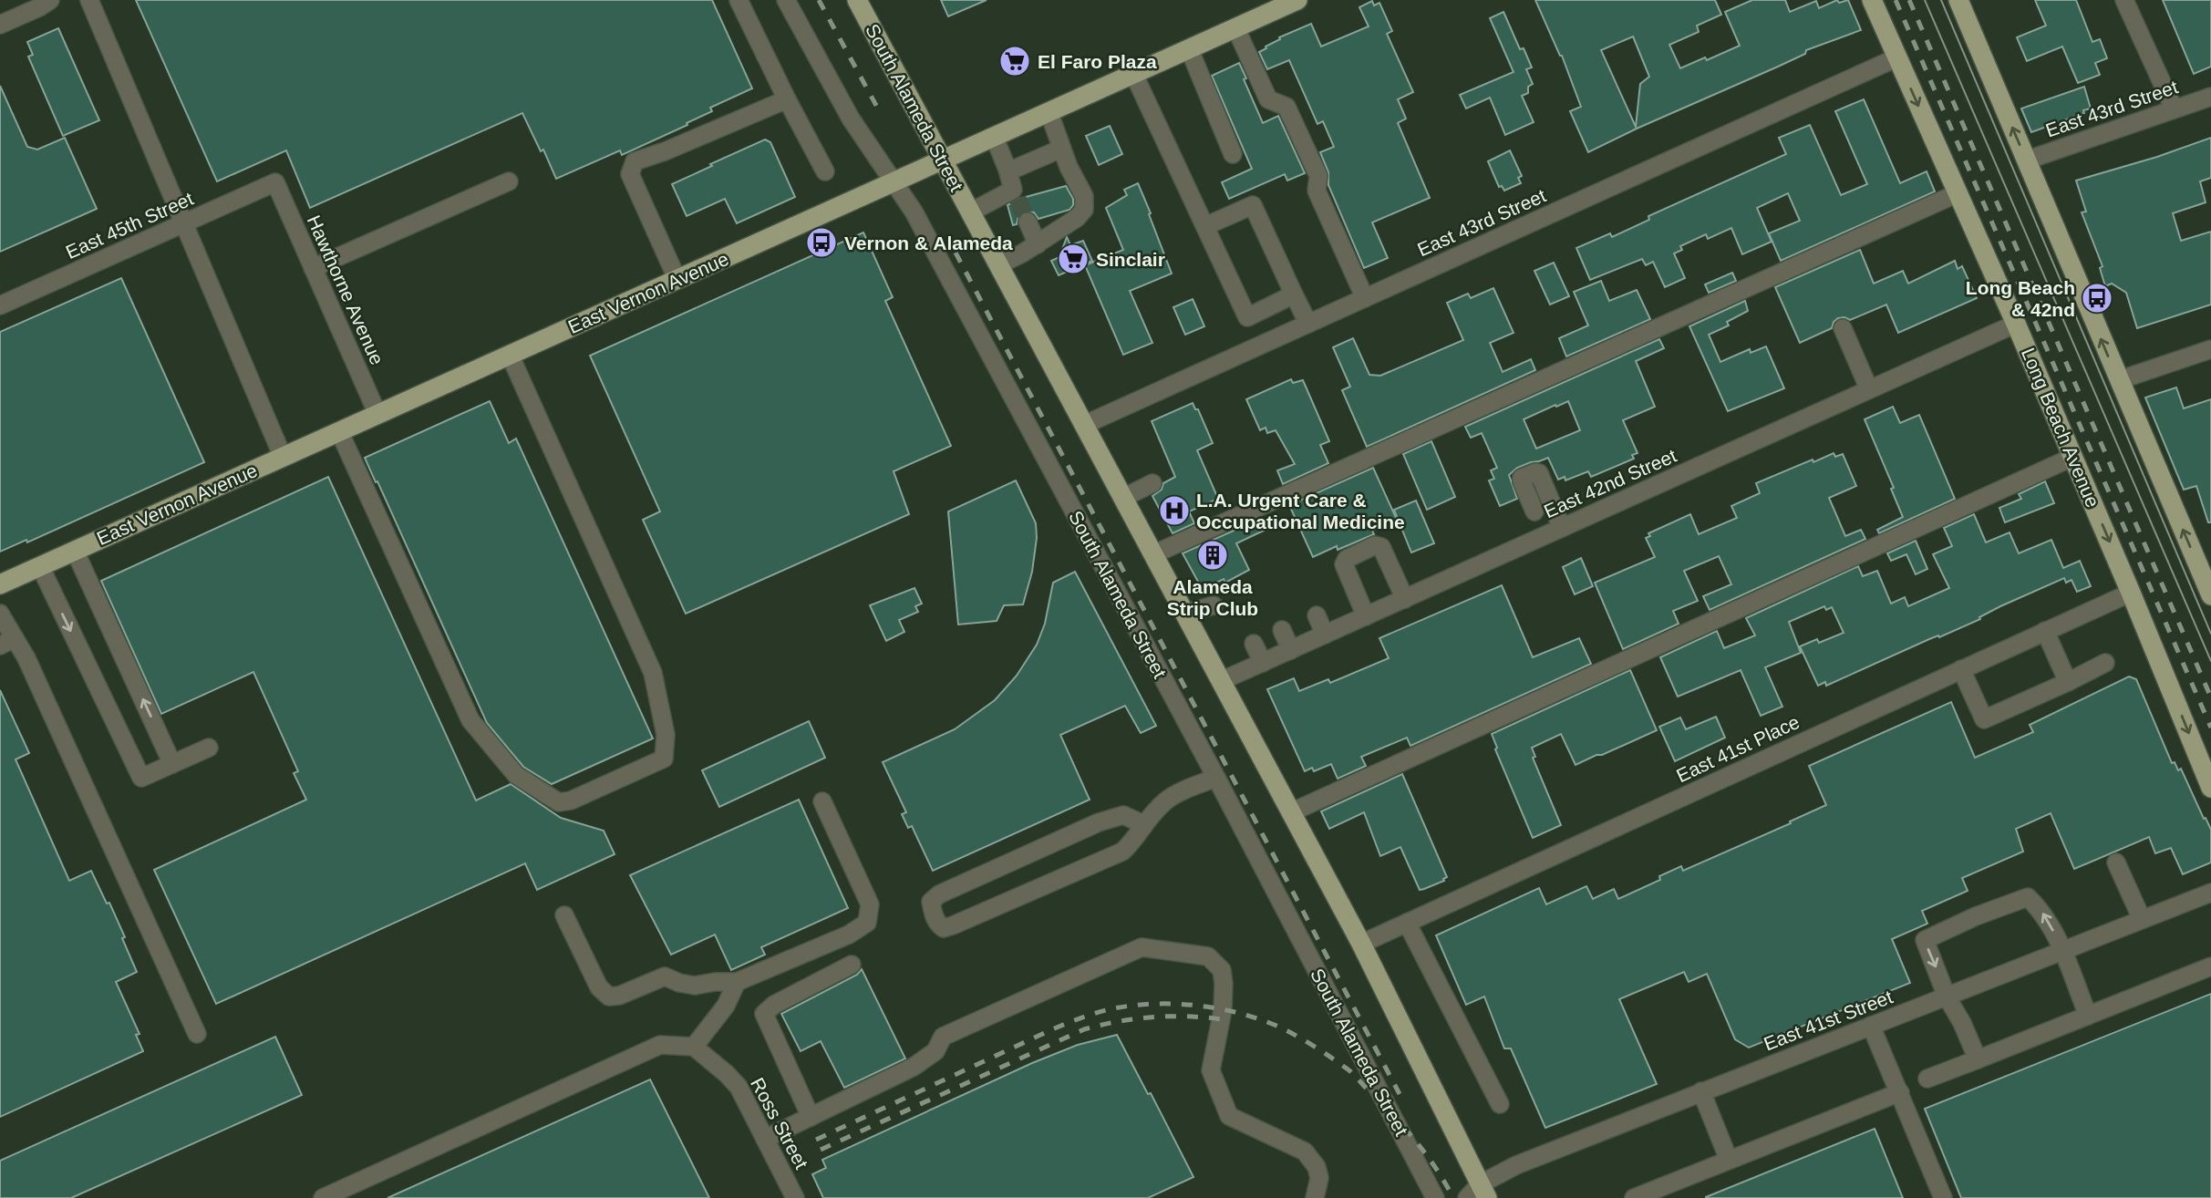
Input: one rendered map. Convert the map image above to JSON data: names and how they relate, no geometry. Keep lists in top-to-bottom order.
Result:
{
  "streets": {
    "main road": ["South Alameda Street", "East Vernon Avenue", "Long Beach Avenue"],
    "street": [
      "East 43rd Street",
      "East 45th Street",
      "Hawthorne Avenue",
      "East 42nd Street",
      "East 41st Place",
      "East 41st Street",
      "Ross Street"
    ]
  },
  "crossings": [
    ["South Alameda Street", "East 43rd Street"],
    ["South Alameda Street", "East Vernon Avenue"],
    ["South Alameda Street", "East 42nd Street"],
    ["South Alameda Street", "East 41st Place"],
    ["South Alameda Street", "East 41st Street"],
    ["East 43rd Street", "Long Beach Avenue"],
    ["East 45th Street", "Hawthorne Avenue"],
    ["Hawthorne Avenue", "East Vernon Avenue"],
    ["Long Beach Avenue", "East 42nd Street"],
    ["Long Beach Avenue", "East 41st Place"]
  ],
  "places": {
    "supermarket": ["El Faro Plaza", "Sinclair"],
    "bus stop": ["Vernon & Alameda", "Long Beach & 42nd"],
    "hospital": ["L.A. Urgent Care & Occupational Medicine"],
    "building": ["Alameda Strip Club"]
  }
}
